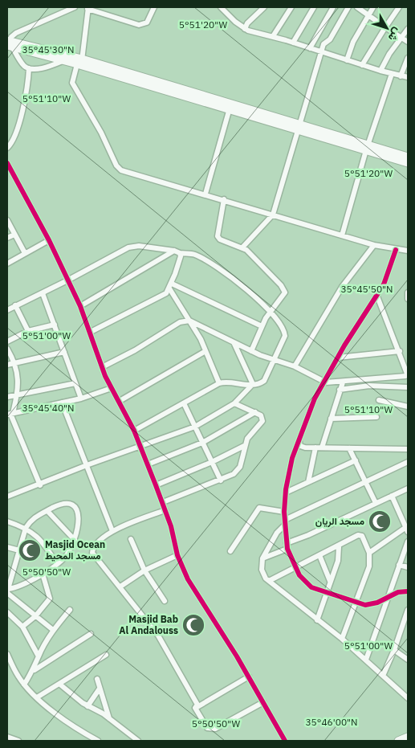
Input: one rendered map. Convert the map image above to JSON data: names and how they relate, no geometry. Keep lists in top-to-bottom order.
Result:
{
  "places": {
    "mosque": ["مسجد الريان", "Masjid Ocean مسجد المحيط", "Masjid Bab Al Andalouss"]
  },
  "north": "bottom right",
  "coordinates": [
    "5°51'20\"W",
    "35°45'30\"N",
    "5°51'10\"W",
    "35°45'50\"N",
    "5°51'00\"W",
    "35°45'40\"N",
    "5°50'50\"W",
    "35°46'00\"N"
  ]
}
